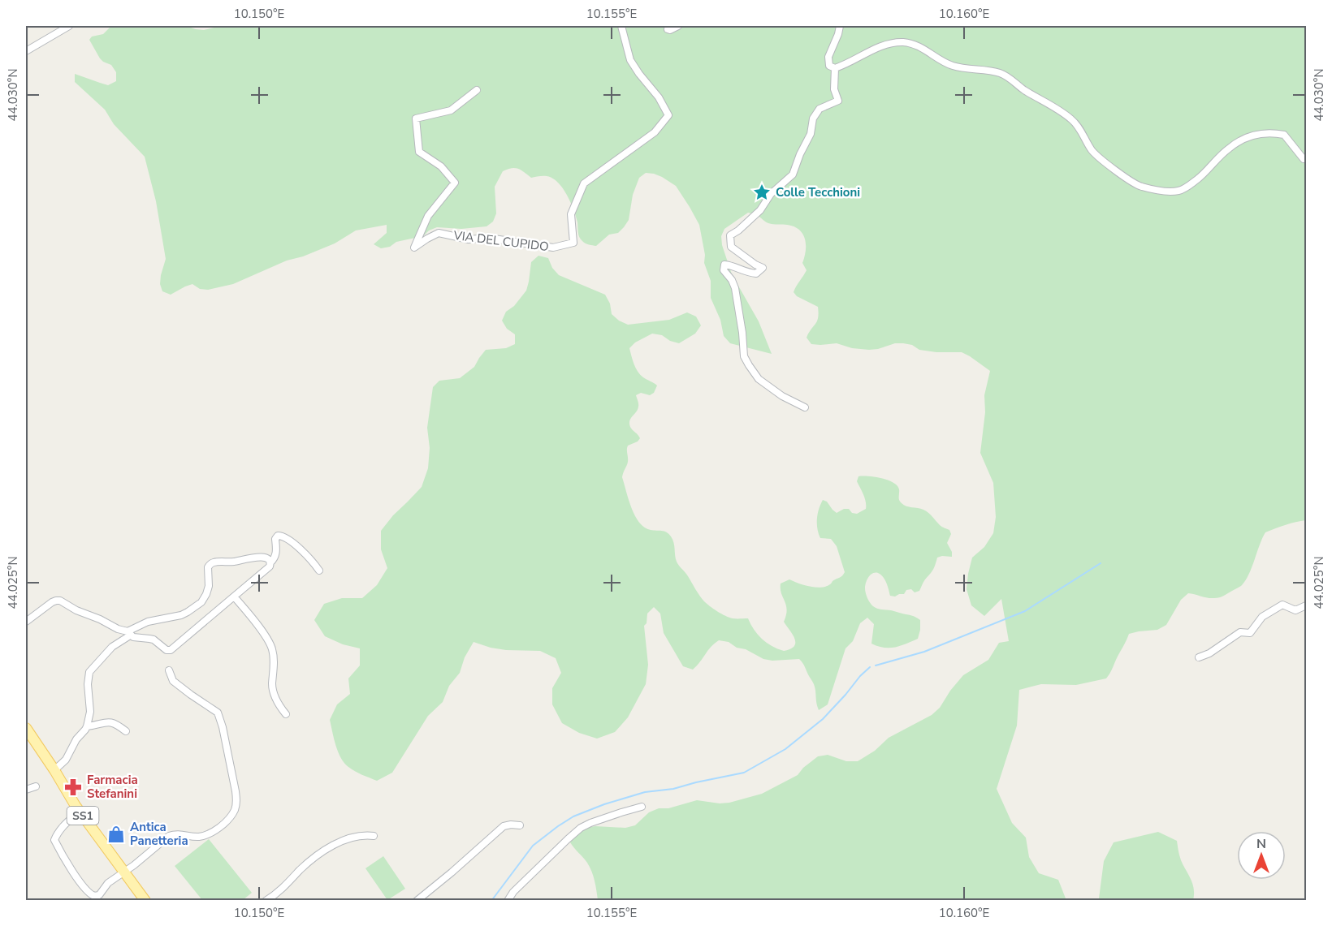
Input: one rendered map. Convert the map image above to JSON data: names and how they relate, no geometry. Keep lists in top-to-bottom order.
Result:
{
  "streets": {
    "main road": ["SS1"],
    "street": ["VIA DEL CUPIDO"]
  },
  "places": {
    "place": ["Colle Tecchioni"],
    "pharmacy": ["Farmacia Stefanini"],
    "shop": ["Antica Panetteria"]
  },
  "north": "top",
  "coordinates": [
    "10.150°E",
    "10.155°E",
    "10.160°E",
    "44.030°N",
    "44.025°N"
  ]
}
